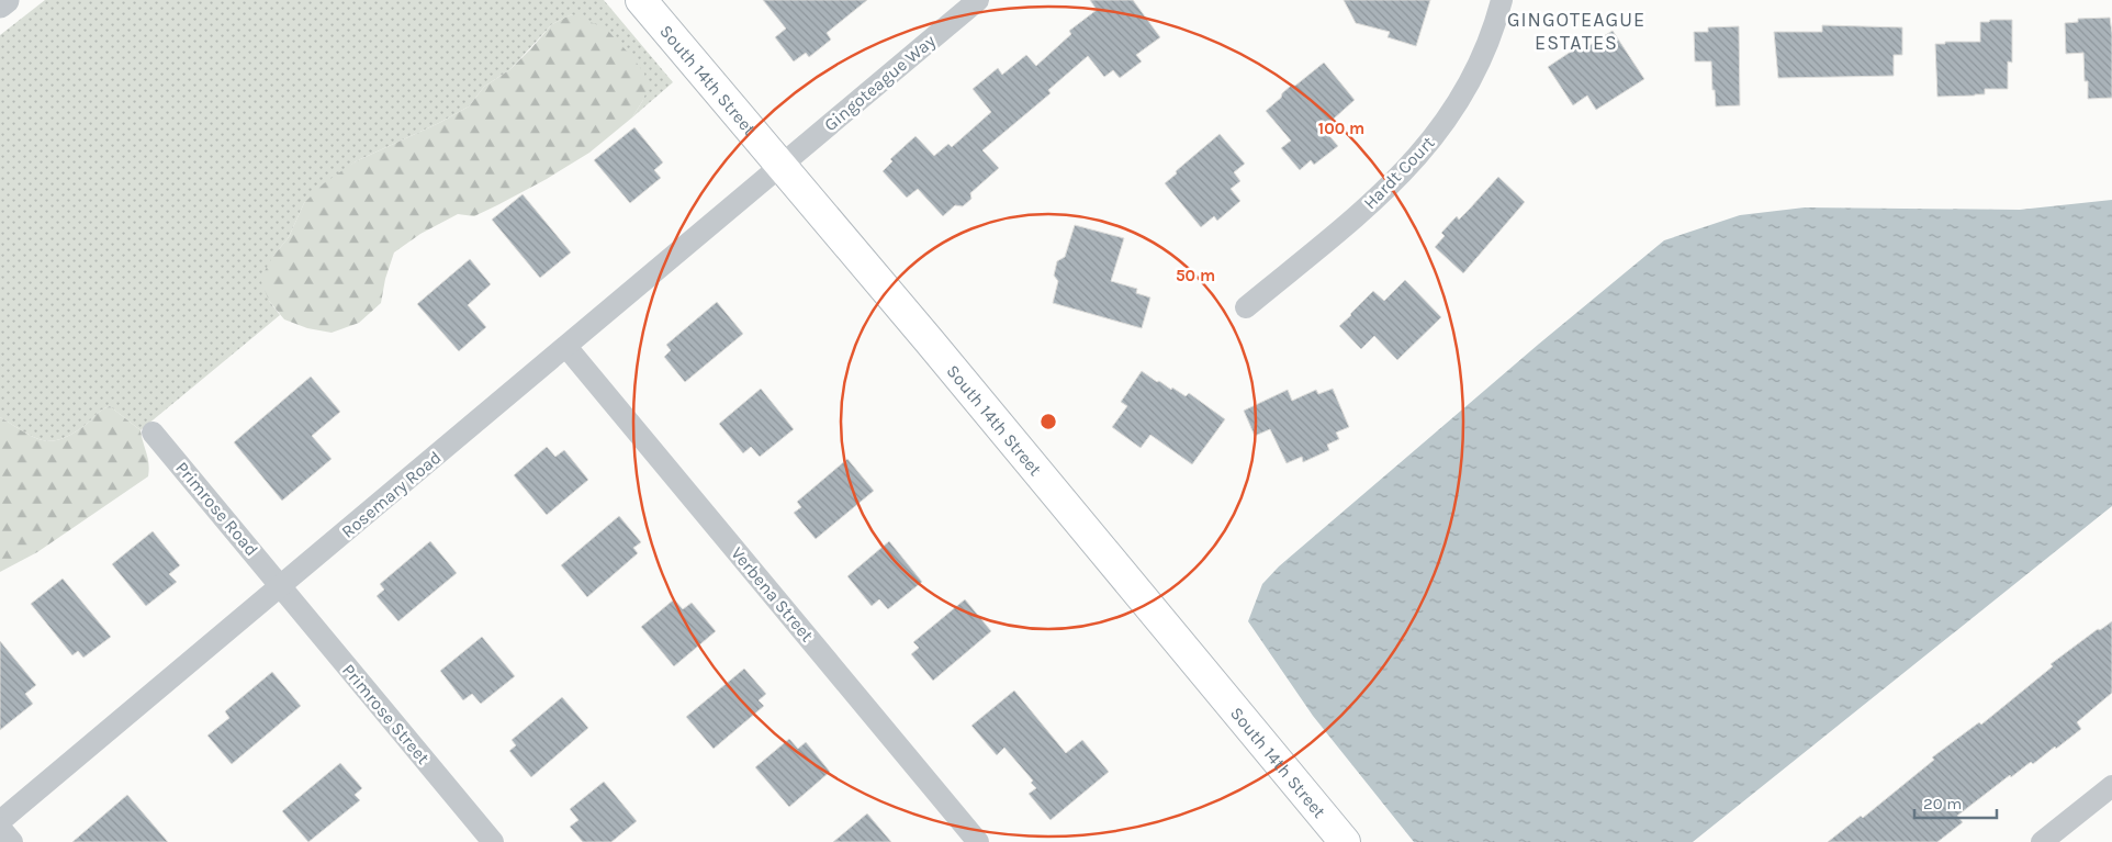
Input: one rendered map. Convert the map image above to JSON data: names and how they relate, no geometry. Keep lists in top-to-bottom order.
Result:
{
  "streets": {
    "main road": ["South 14th Street"],
    "street": [
      "Gingoteague Way",
      "Hardt Court",
      "Rosemary Road",
      "Primrose Road",
      "Verbena Street",
      "Primrose Street"
    ]
  },
  "crossings": [
    ["South 14th Street", "Gingoteague Way"],
    ["South 14th Street", "Rosemary Road"],
    ["Gingoteague Way", "Rosemary Road"],
    ["Rosemary Road", "Primrose Road"],
    ["Rosemary Road", "Verbena Street"],
    ["Rosemary Road", "Primrose Street"],
    ["Primrose Road", "Primrose Street"]
  ],
  "districts": ["GINGOTEAGUE ESTATES"],
  "scale_bar": "20 m",
  "rings": ["100 m", "50 m"]
}
